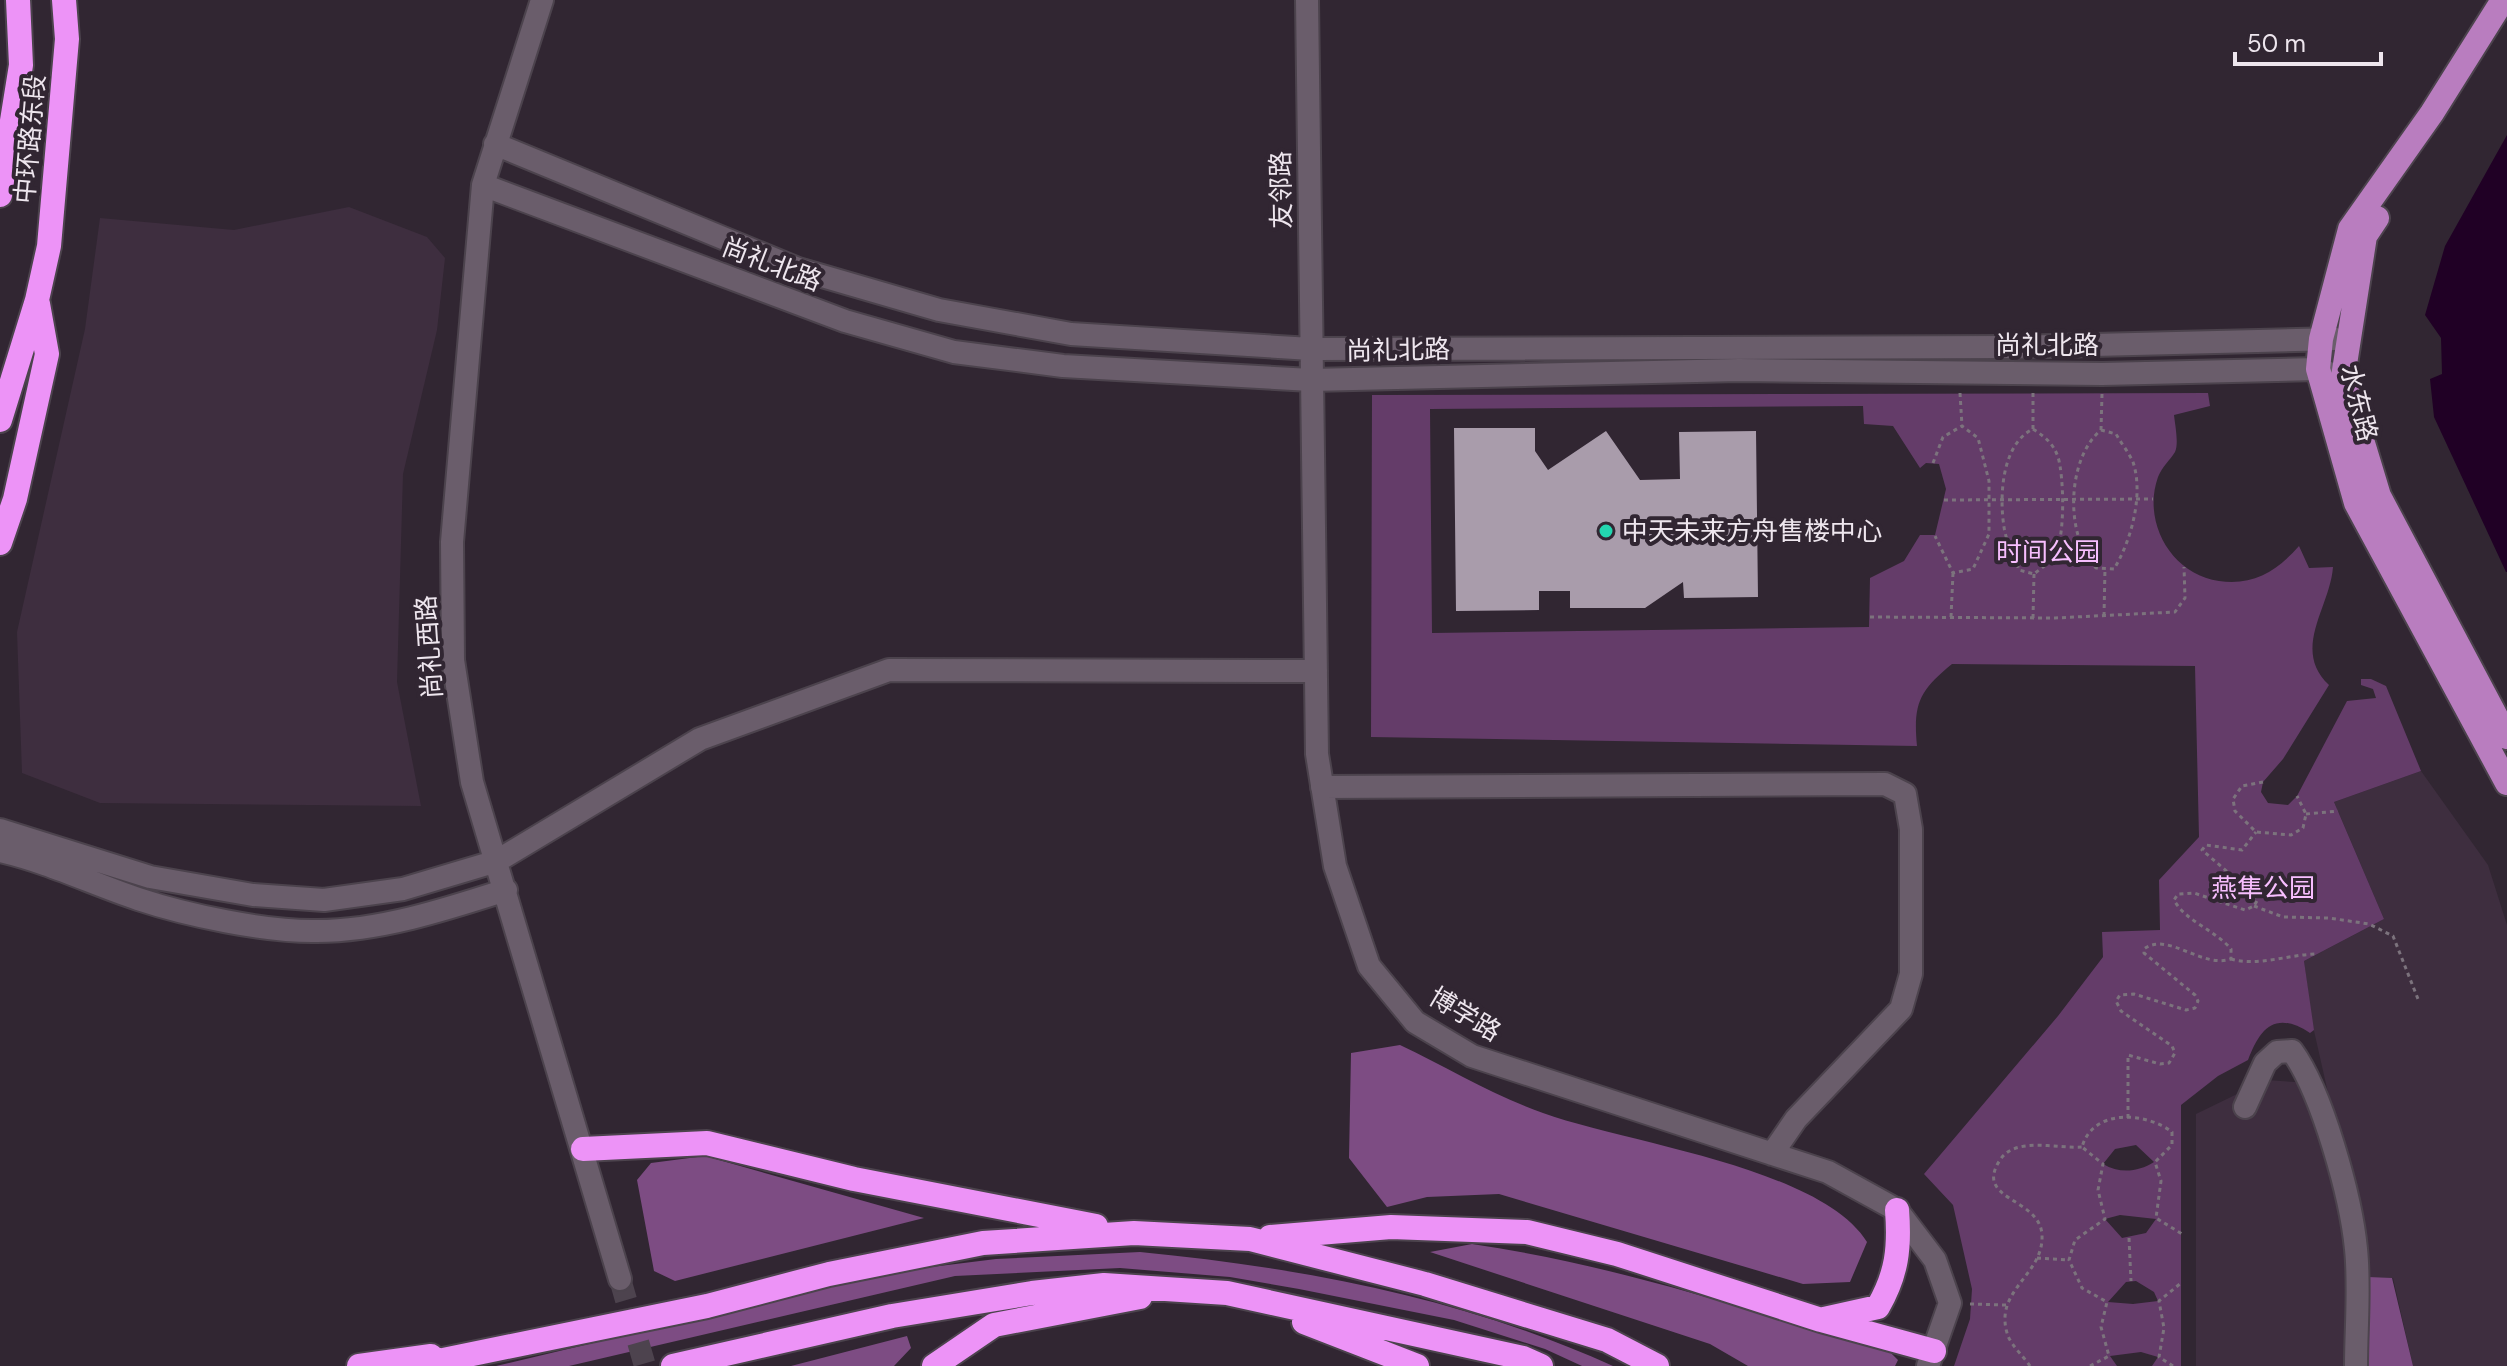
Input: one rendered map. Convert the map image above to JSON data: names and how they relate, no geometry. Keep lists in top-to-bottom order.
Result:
{
  "streets": {
    "highway": ["中环路东段"],
    "main road": ["水东路"],
    "street": [
      "友邻路",
      "尚礼北路",
      "尚礼西路",
      "博学路"
    ]
  },
  "crossings": [
    ["友邻路", "尚礼北路"],
    ["友邻路", "博学路"],
    ["尚礼北路", "水东路"],
    ["尚礼北路", "尚礼西路"],
    ["尚礼北路", "博学路"]
  ],
  "parks": ["时间公园", "燕隼公园"],
  "places": ["中天未来方舟售楼中心"],
  "scale_bar": "50 m"
}
